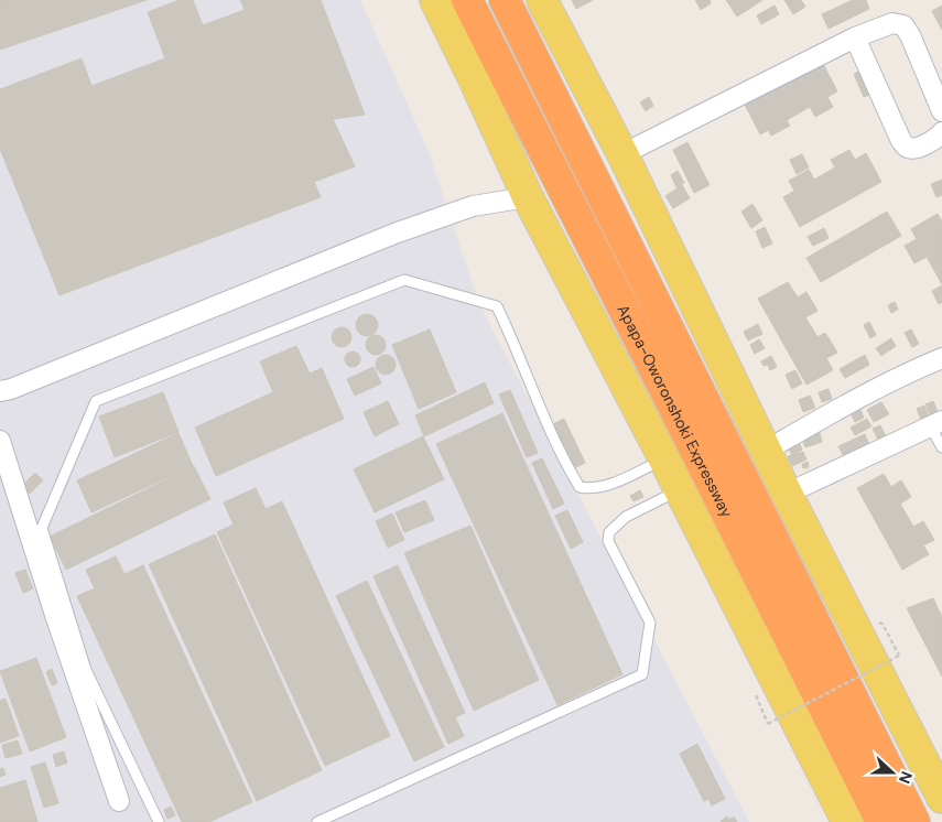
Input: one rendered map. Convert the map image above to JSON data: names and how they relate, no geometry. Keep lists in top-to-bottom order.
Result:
{
  "streets": {
    "highway": ["Apapa-Oworonshoki Expressway"]
  },
  "north": "right"
}
